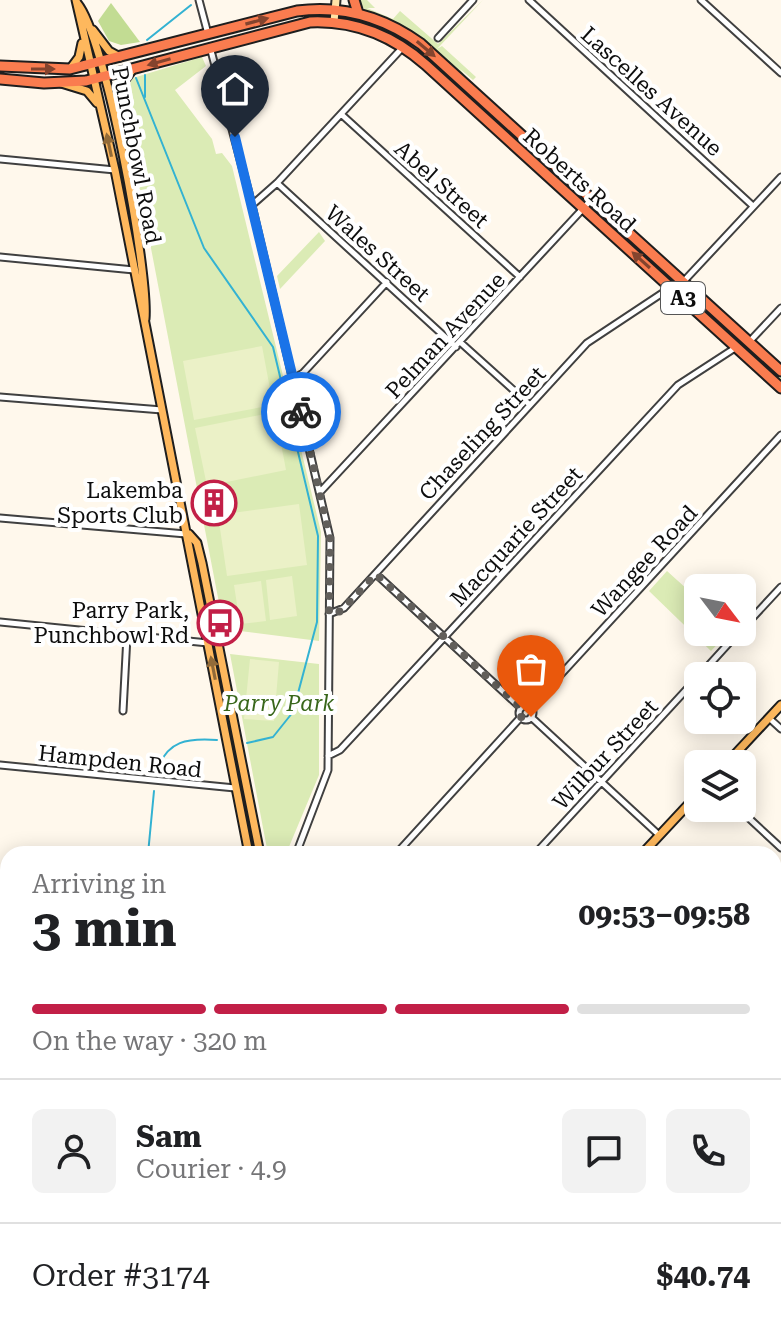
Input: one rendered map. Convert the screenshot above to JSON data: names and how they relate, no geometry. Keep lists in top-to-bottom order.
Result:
{
  "streets": {
    "highway": ["Roberts Road", "A3"],
    "main road": ["Punchbowl Road"],
    "street": [
      "Lascelles Avenue",
      "Abel Street",
      "Wales Street",
      "Pelman Avenue",
      "Chaseling Street",
      "Macquarie Street",
      "Wangee Road",
      "Wilbur Street",
      "Hampden Road"
    ]
  },
  "crossings": [
    ["Punchbowl Road", "A3"],
    ["Punchbowl Road", "Hampden Road"],
    ["Roberts Road", "A3"],
    ["Roberts Road", "Pelman Avenue"],
    ["Roberts Road", "Chaseling Street"],
    ["Roberts Road", "Macquarie Street"],
    ["Abel Street", "Pelman Avenue"],
    ["Wales Street", "Pelman Avenue"],
    ["Wales Street", "Chaseling Street"]
  ],
  "parks": ["Parry Park"],
  "places": {
    "building": ["Lakemba Sports Club"],
    "bus stop": ["Parry Park, Punchbowl Rd"]
  },
  "north": "bottom right",
  "page": {
    "heading": ["3 min", "Arriving in", "09:53–09:58"],
    "panel": [
      "Sam",
      "Courier · 4.9",
      "Order #3174",
      "$40.74"
    ],
    "bar": "On the way · 320 m"
  }
}
